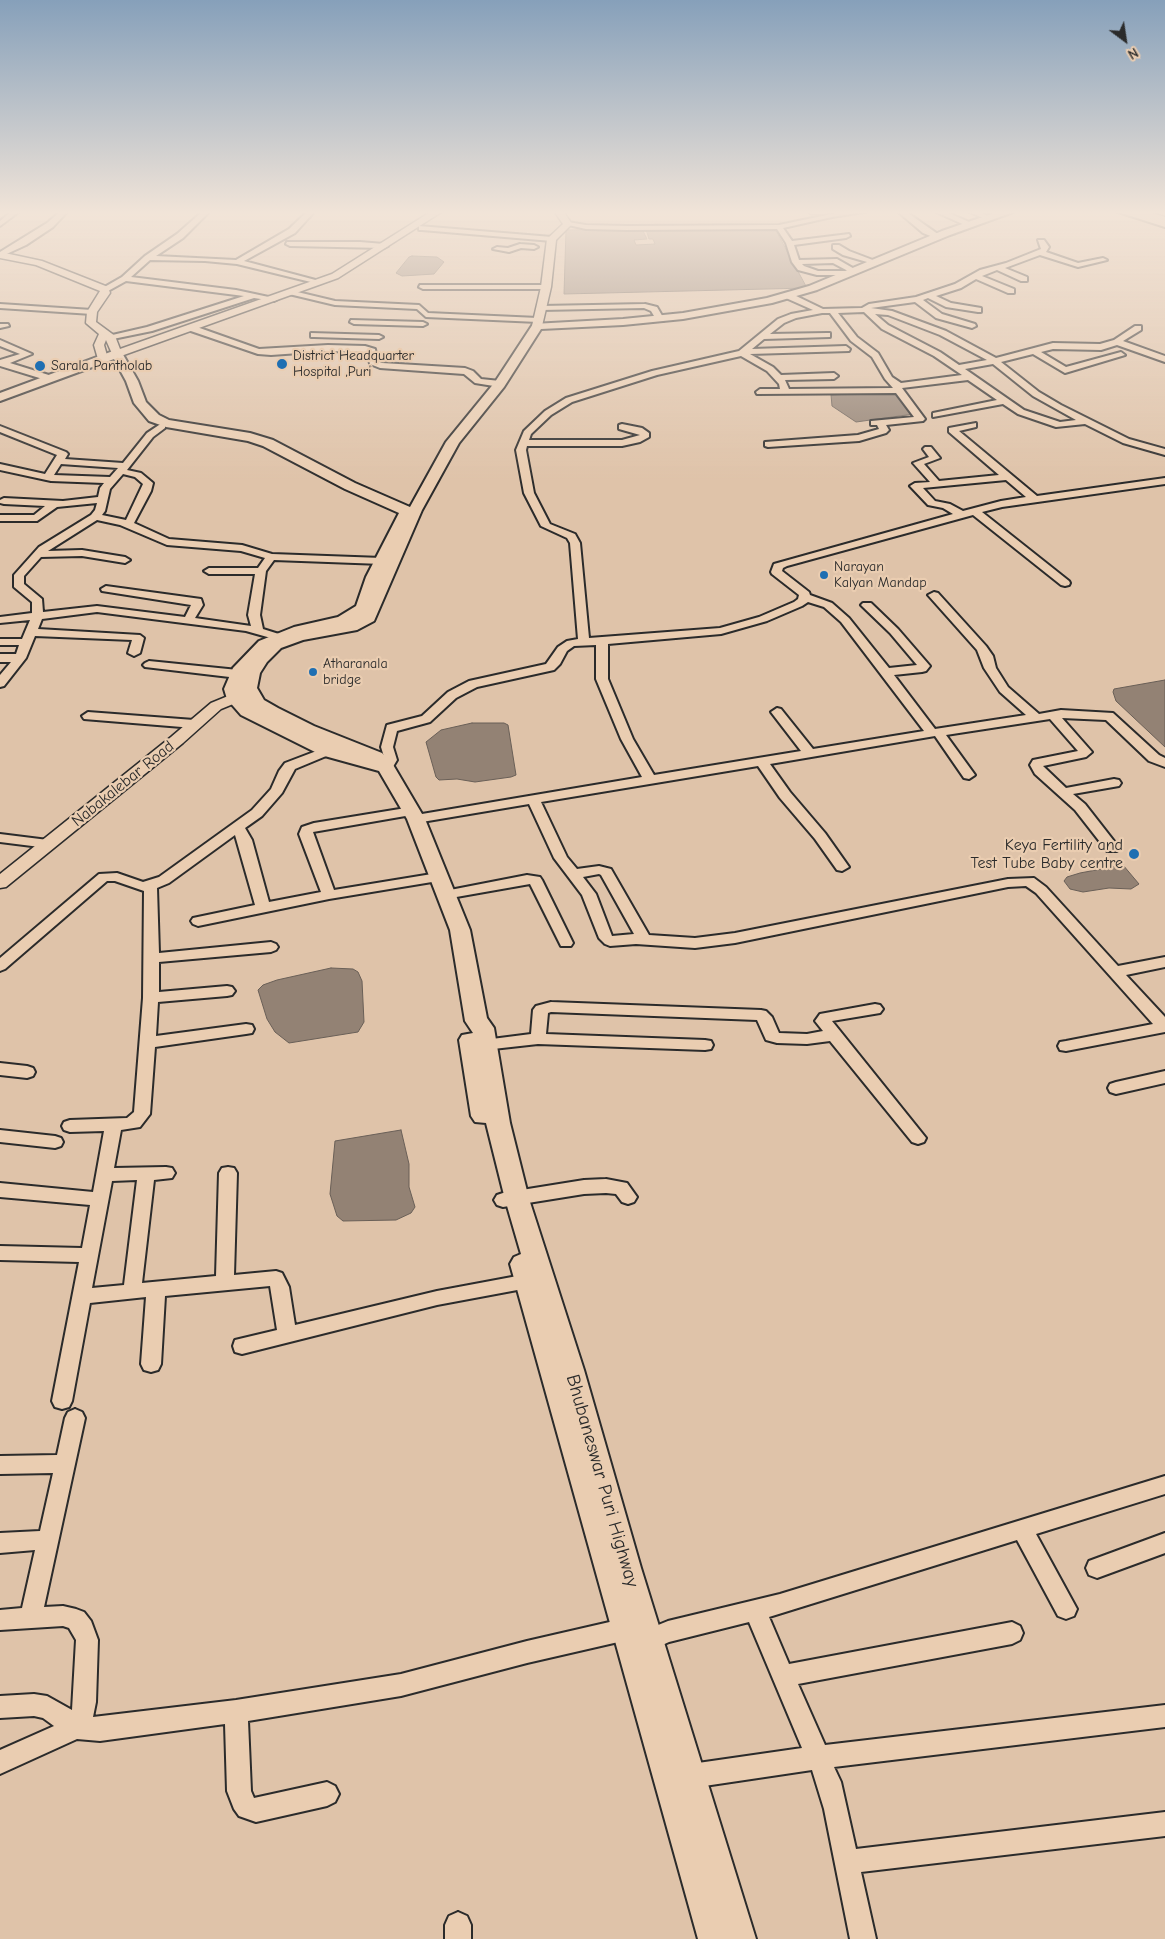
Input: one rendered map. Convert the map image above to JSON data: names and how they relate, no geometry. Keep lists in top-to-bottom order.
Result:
{
  "streets": {
    "highway": ["Bhubaneswar Puri Highway"],
    "main road": ["Nabakalebar Road"]
  },
  "places": [
    "District Headquarter Hospital ,Puri",
    "Sarala Pantholab",
    "Narayan Kalyan Mandap",
    "Atharanala bridge",
    "Keya Fertility and Test Tube Baby centre"
  ],
  "north": "bottom right"
}
